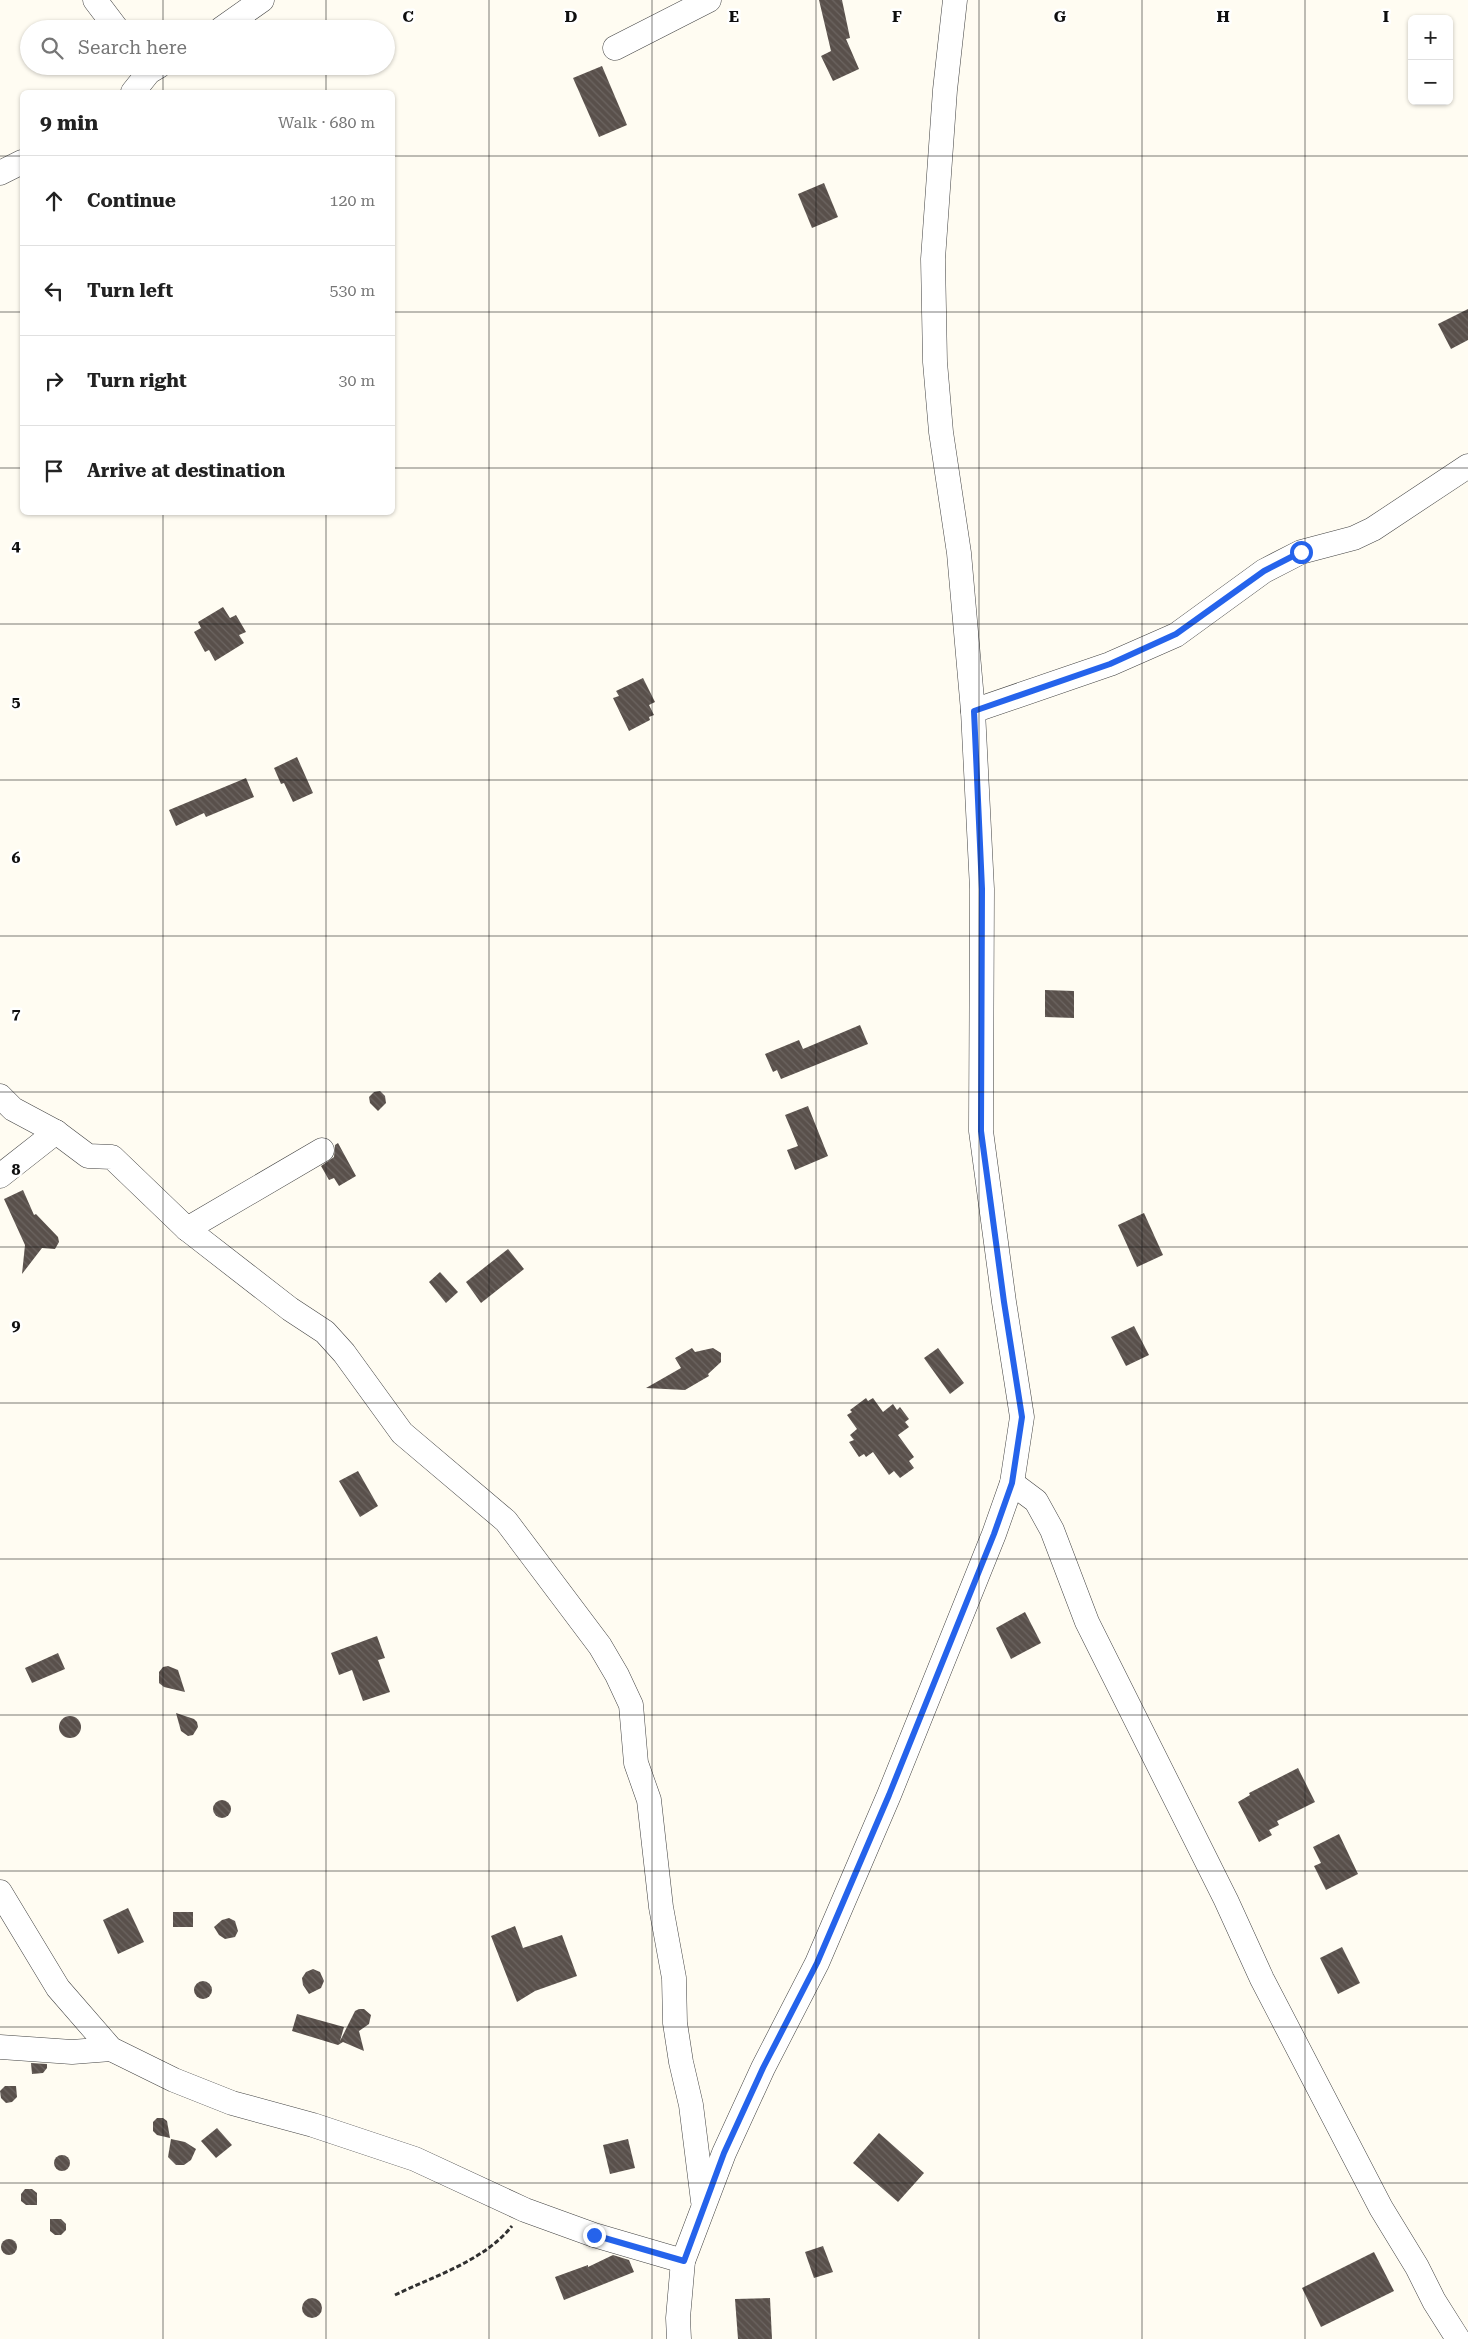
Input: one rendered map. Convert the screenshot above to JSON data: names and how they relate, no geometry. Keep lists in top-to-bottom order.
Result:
{
  "page": {
    "map_buttons": ["+", "−"],
    "search": "Search here",
    "heading": ["9 min", "Walk · 680 m"],
    "list": [
      ["Continue", "120 m"],
      ["Turn left", "530 m"],
      ["Turn right", "30 m"],
      "Arrive at destination"
    ]
  },
  "grid": {
    "columns": [
      "C",
      "D",
      "E",
      "F",
      "G",
      "H",
      "I"
    ],
    "rows": [
      "4",
      "5",
      "6",
      "7",
      "8",
      "9"
    ]
  }
}
